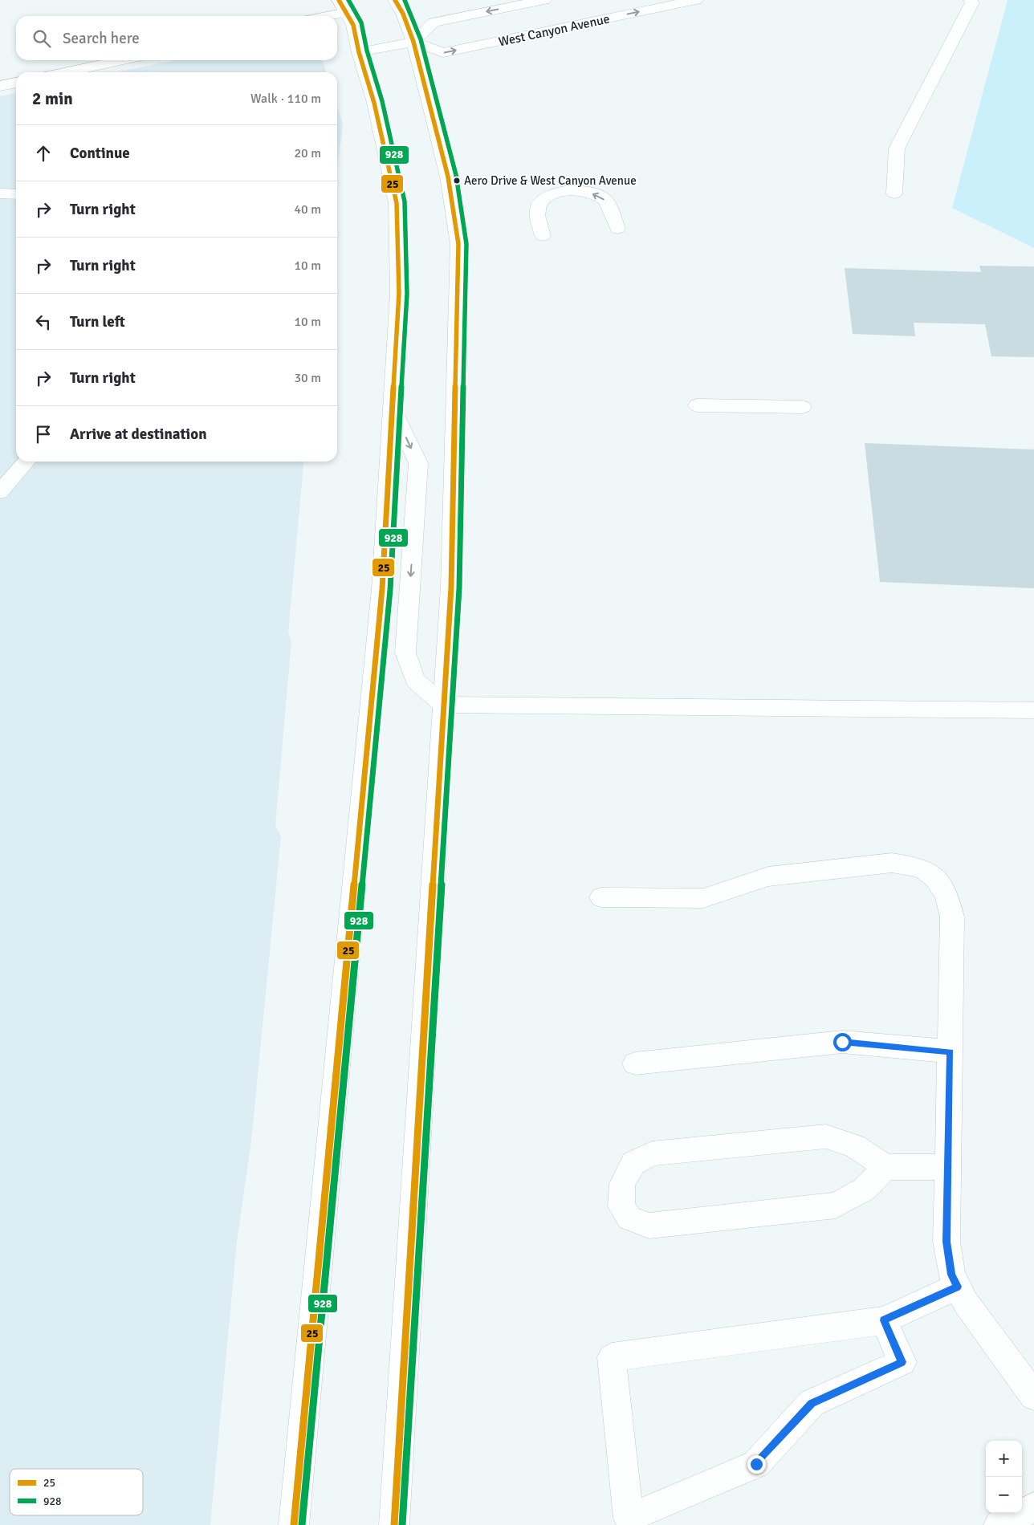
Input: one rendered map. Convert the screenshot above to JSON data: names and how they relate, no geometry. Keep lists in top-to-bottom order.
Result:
{
  "streets": {
    "main road": ["West Canyon Avenue"]
  },
  "places": ["Aero Drive & West Canyon Avenue"],
  "lines": ["transit line 25", "transit line 928"],
  "legend": ["25", "928"],
  "page": {
    "search": "Search here",
    "heading": ["2 min", "Walk · 110 m"],
    "list": [
      ["Continue", "20 m"],
      ["Turn right", "40 m"],
      ["Turn right", "10 m"],
      ["Turn left", "10 m"],
      ["Turn right", "30 m"],
      "Arrive at destination"
    ],
    "map_buttons": ["+", "−"]
  }
}
